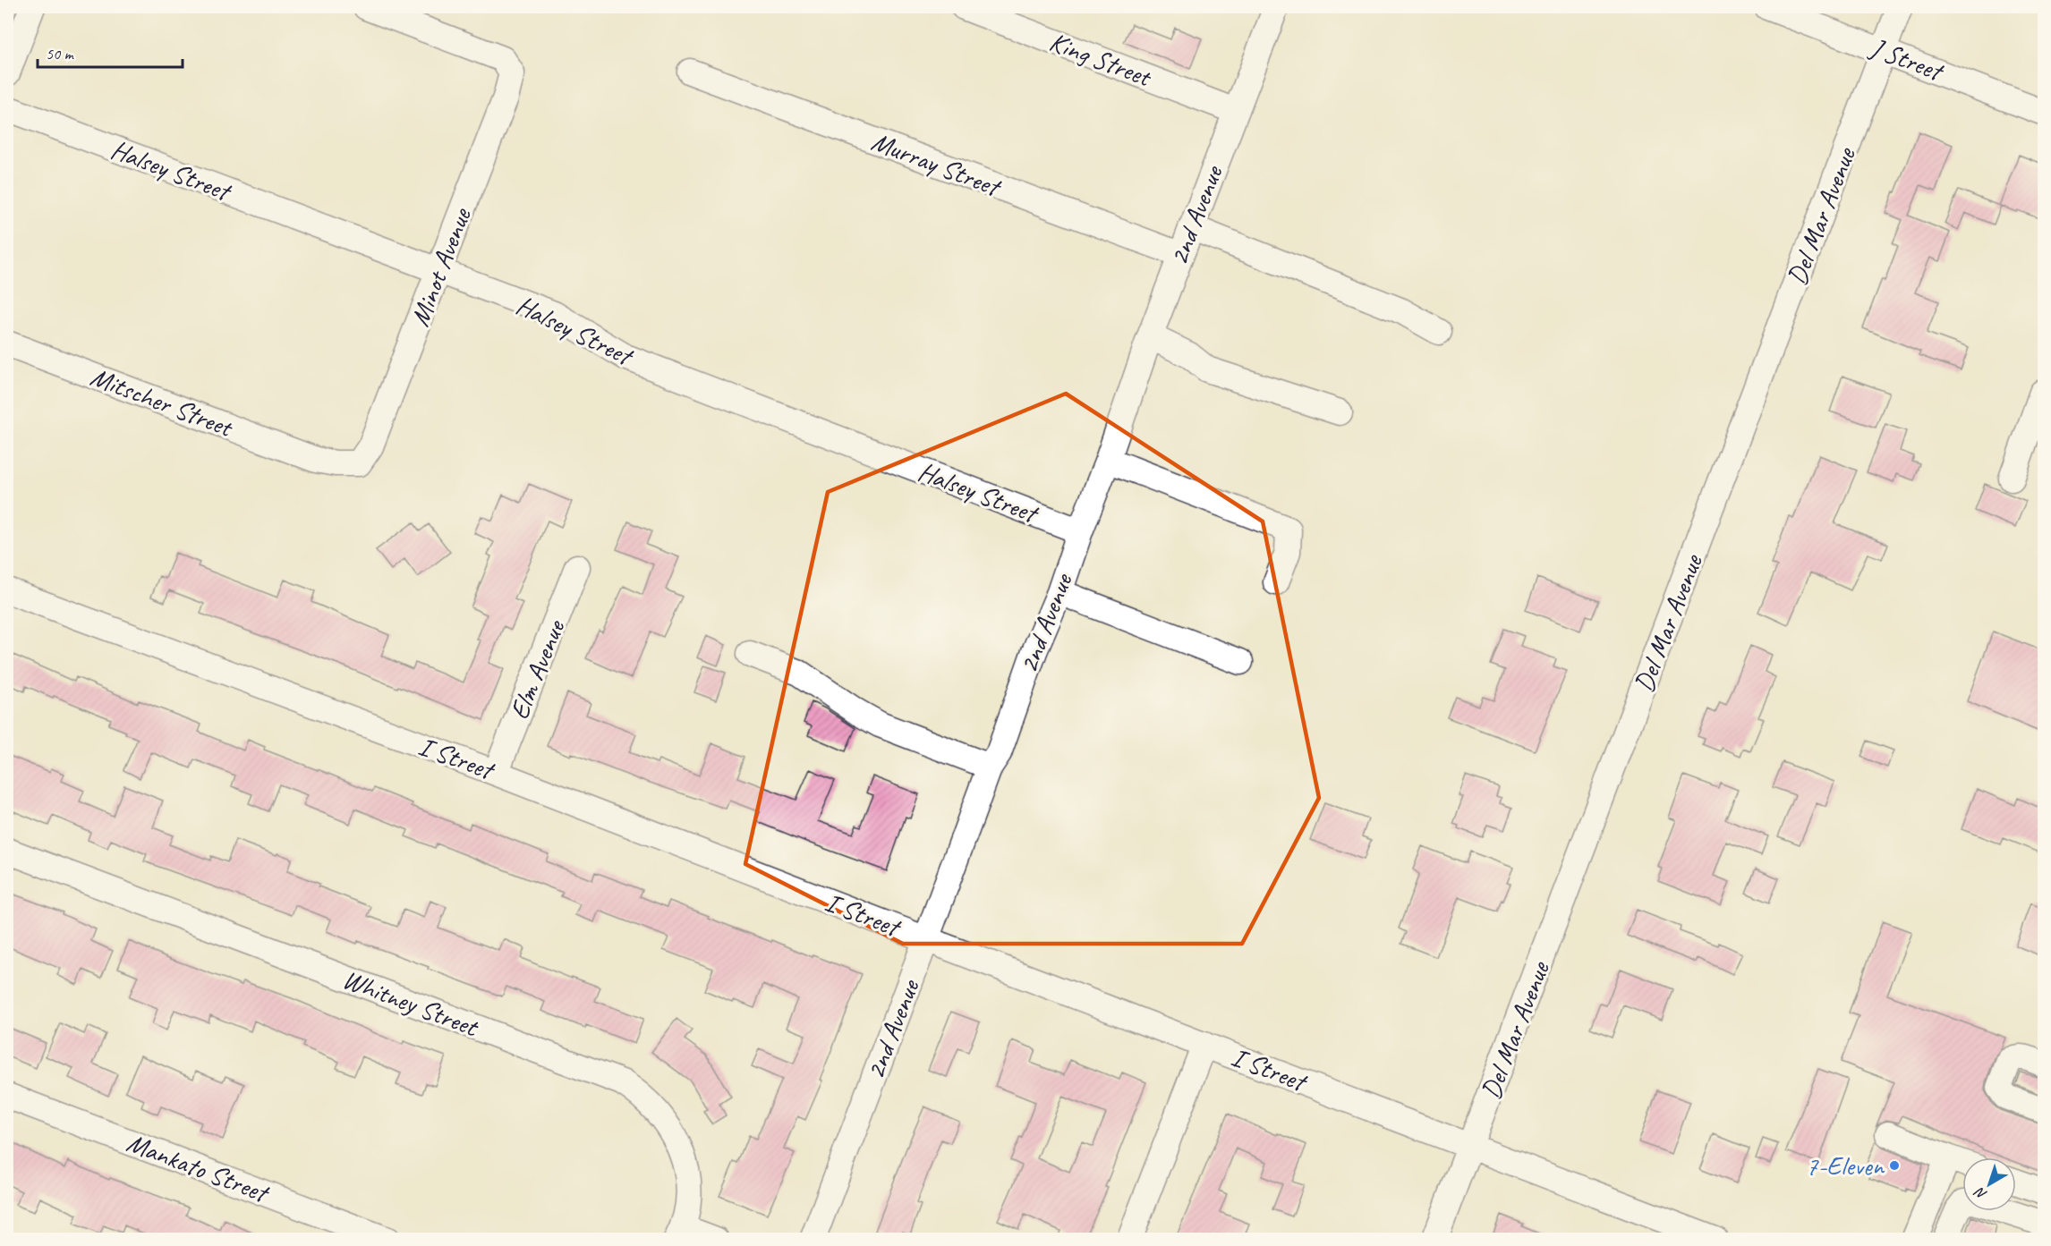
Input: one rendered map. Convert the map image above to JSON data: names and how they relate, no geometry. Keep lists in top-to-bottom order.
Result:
{
  "streets": {
    "street": [
      "King Street",
      "J Street",
      "Murray Street",
      "Halsey Street",
      "2nd Avenue",
      "Del Mar Avenue",
      "Minot Avenue",
      "Mitscher Street",
      "Elm Avenue",
      "I Street",
      "Whitney Street",
      "Mankato Street"
    ]
  },
  "crossings": [
    ["King Street", "2nd Avenue"],
    ["J Street", "Del Mar Avenue"],
    ["Murray Street", "2nd Avenue"],
    ["Halsey Street", "2nd Avenue"],
    ["Halsey Street", "Minot Avenue"],
    ["2nd Avenue", "I Street"],
    ["Del Mar Avenue", "I Street"],
    ["Minot Avenue", "Mitscher Street"],
    ["Elm Avenue", "I Street"]
  ],
  "places": ["7-Eleven"],
  "scale_bar": "50 m",
  "north": "bottom left"
}
